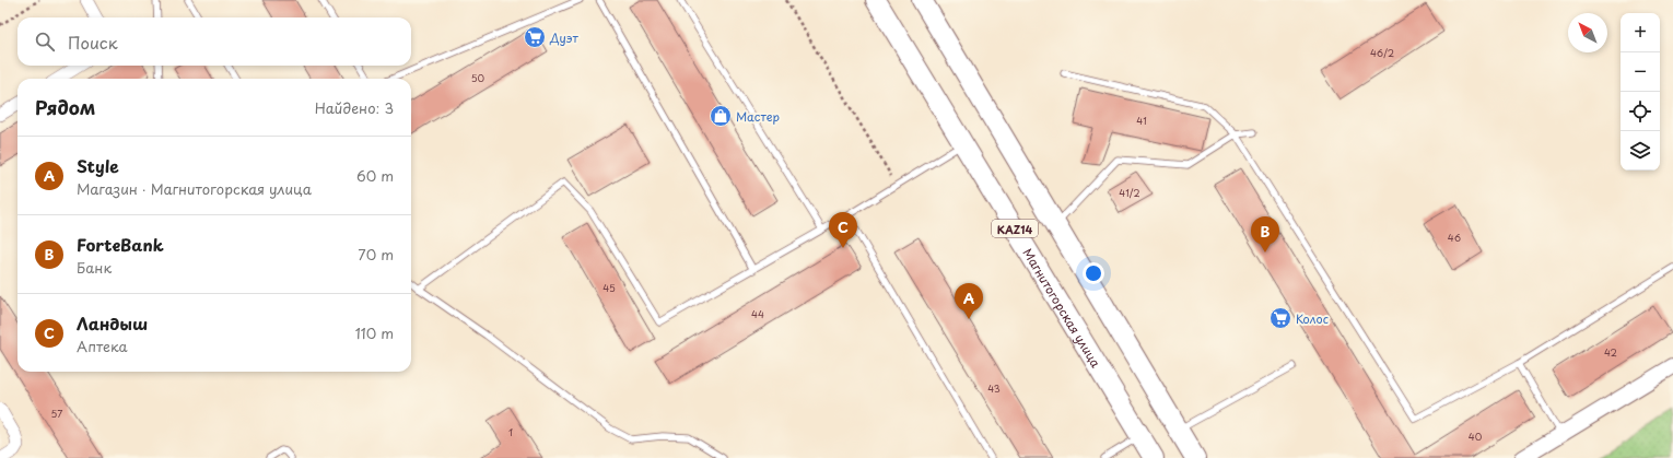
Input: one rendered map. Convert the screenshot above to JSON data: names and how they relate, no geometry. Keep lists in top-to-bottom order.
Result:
{
  "streets": {
    "main road": ["KAZ14", "Магнитогорская улица"]
  },
  "places": {
    "supermarket": ["Дуэт", "Колос"],
    "shop": ["Мастер"]
  },
  "house_numbers": [
    "46/2",
    "50",
    "41",
    "41/2",
    "46",
    "45",
    "44",
    "42",
    "43",
    "57",
    "1",
    "40"
  ],
  "north": "top left",
  "page": {
    "map_buttons": ["+", "−"],
    "search": "Поиск",
    "heading": ["Рядом", "Найдено: 3"],
    "list": [
      {
        "mark": "A",
        "name": "Style",
        "note": "Магазин · Магнитогорская улица",
        "value": "60 m"
      },
      {
        "mark": "B",
        "name": "ForteBank",
        "note": "Банк",
        "value": "70 m"
      },
      {
        "mark": "C",
        "name": "Ландыш",
        "note": "Аптека",
        "value": "110 m"
      }
    ],
    "pins": ["C", "B", "A"]
  }
}
